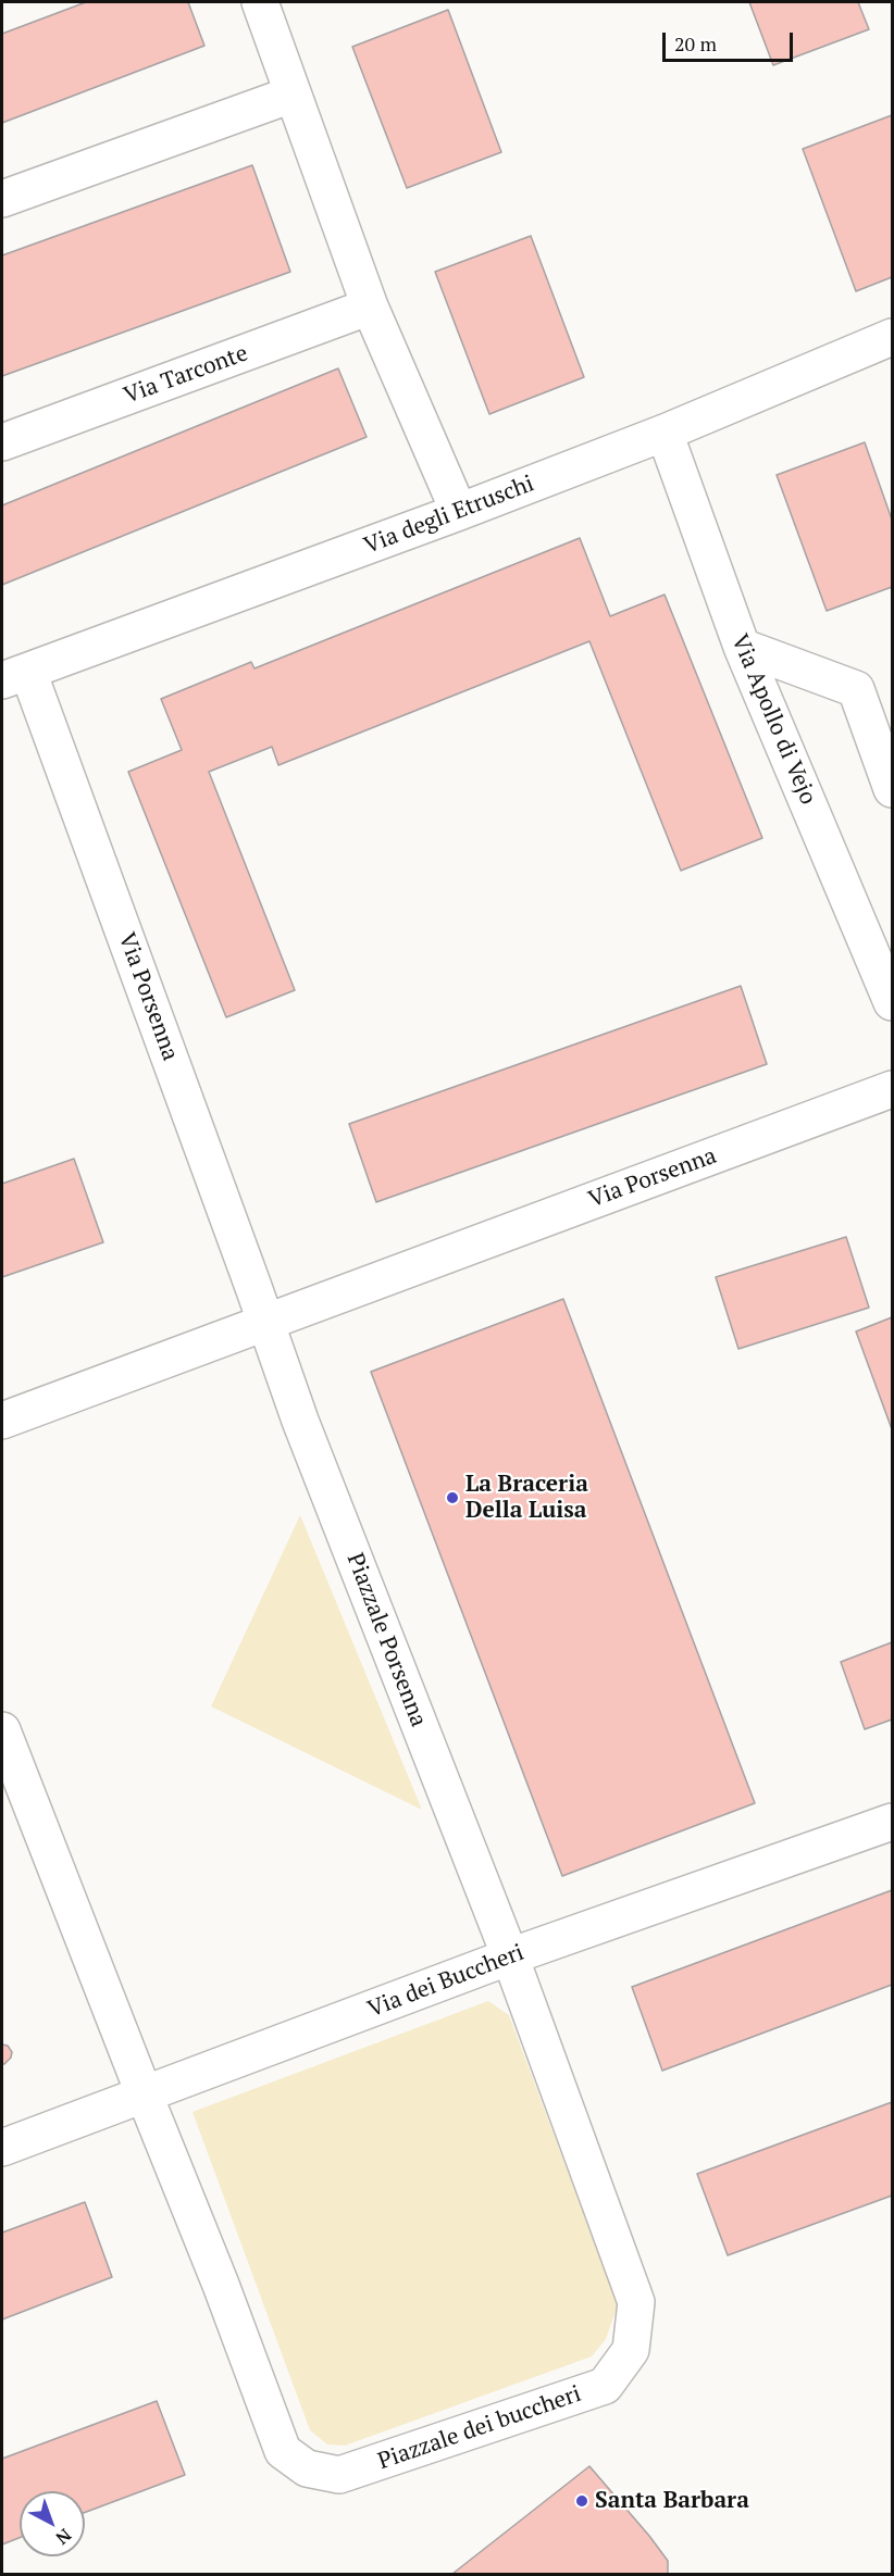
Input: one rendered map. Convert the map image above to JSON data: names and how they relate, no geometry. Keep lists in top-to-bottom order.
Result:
{
  "streets": {
    "street": [
      "Via Tarconte",
      "Via degli Etruschi",
      "Via Apollo di Vejo",
      "Via Porsenna",
      "Piazzale Porsenna",
      "Via dei Buccheri",
      "Piazzale dei buccheri"
    ]
  },
  "crossings": [
    ["Via degli Etruschi", "Via Apollo di Vejo"],
    ["Via degli Etruschi", "Via Porsenna"],
    ["Via Porsenna", "Piazzale Porsenna"],
    ["Piazzale Porsenna", "Via dei Buccheri"],
    ["Piazzale Porsenna", "Piazzale dei buccheri"],
    ["Via dei Buccheri", "Piazzale dei buccheri"]
  ],
  "places": ["La Braceria Della Luisa", "Santa Barbara"],
  "scale_bar": "20 m",
  "north": "bottom right"
}
